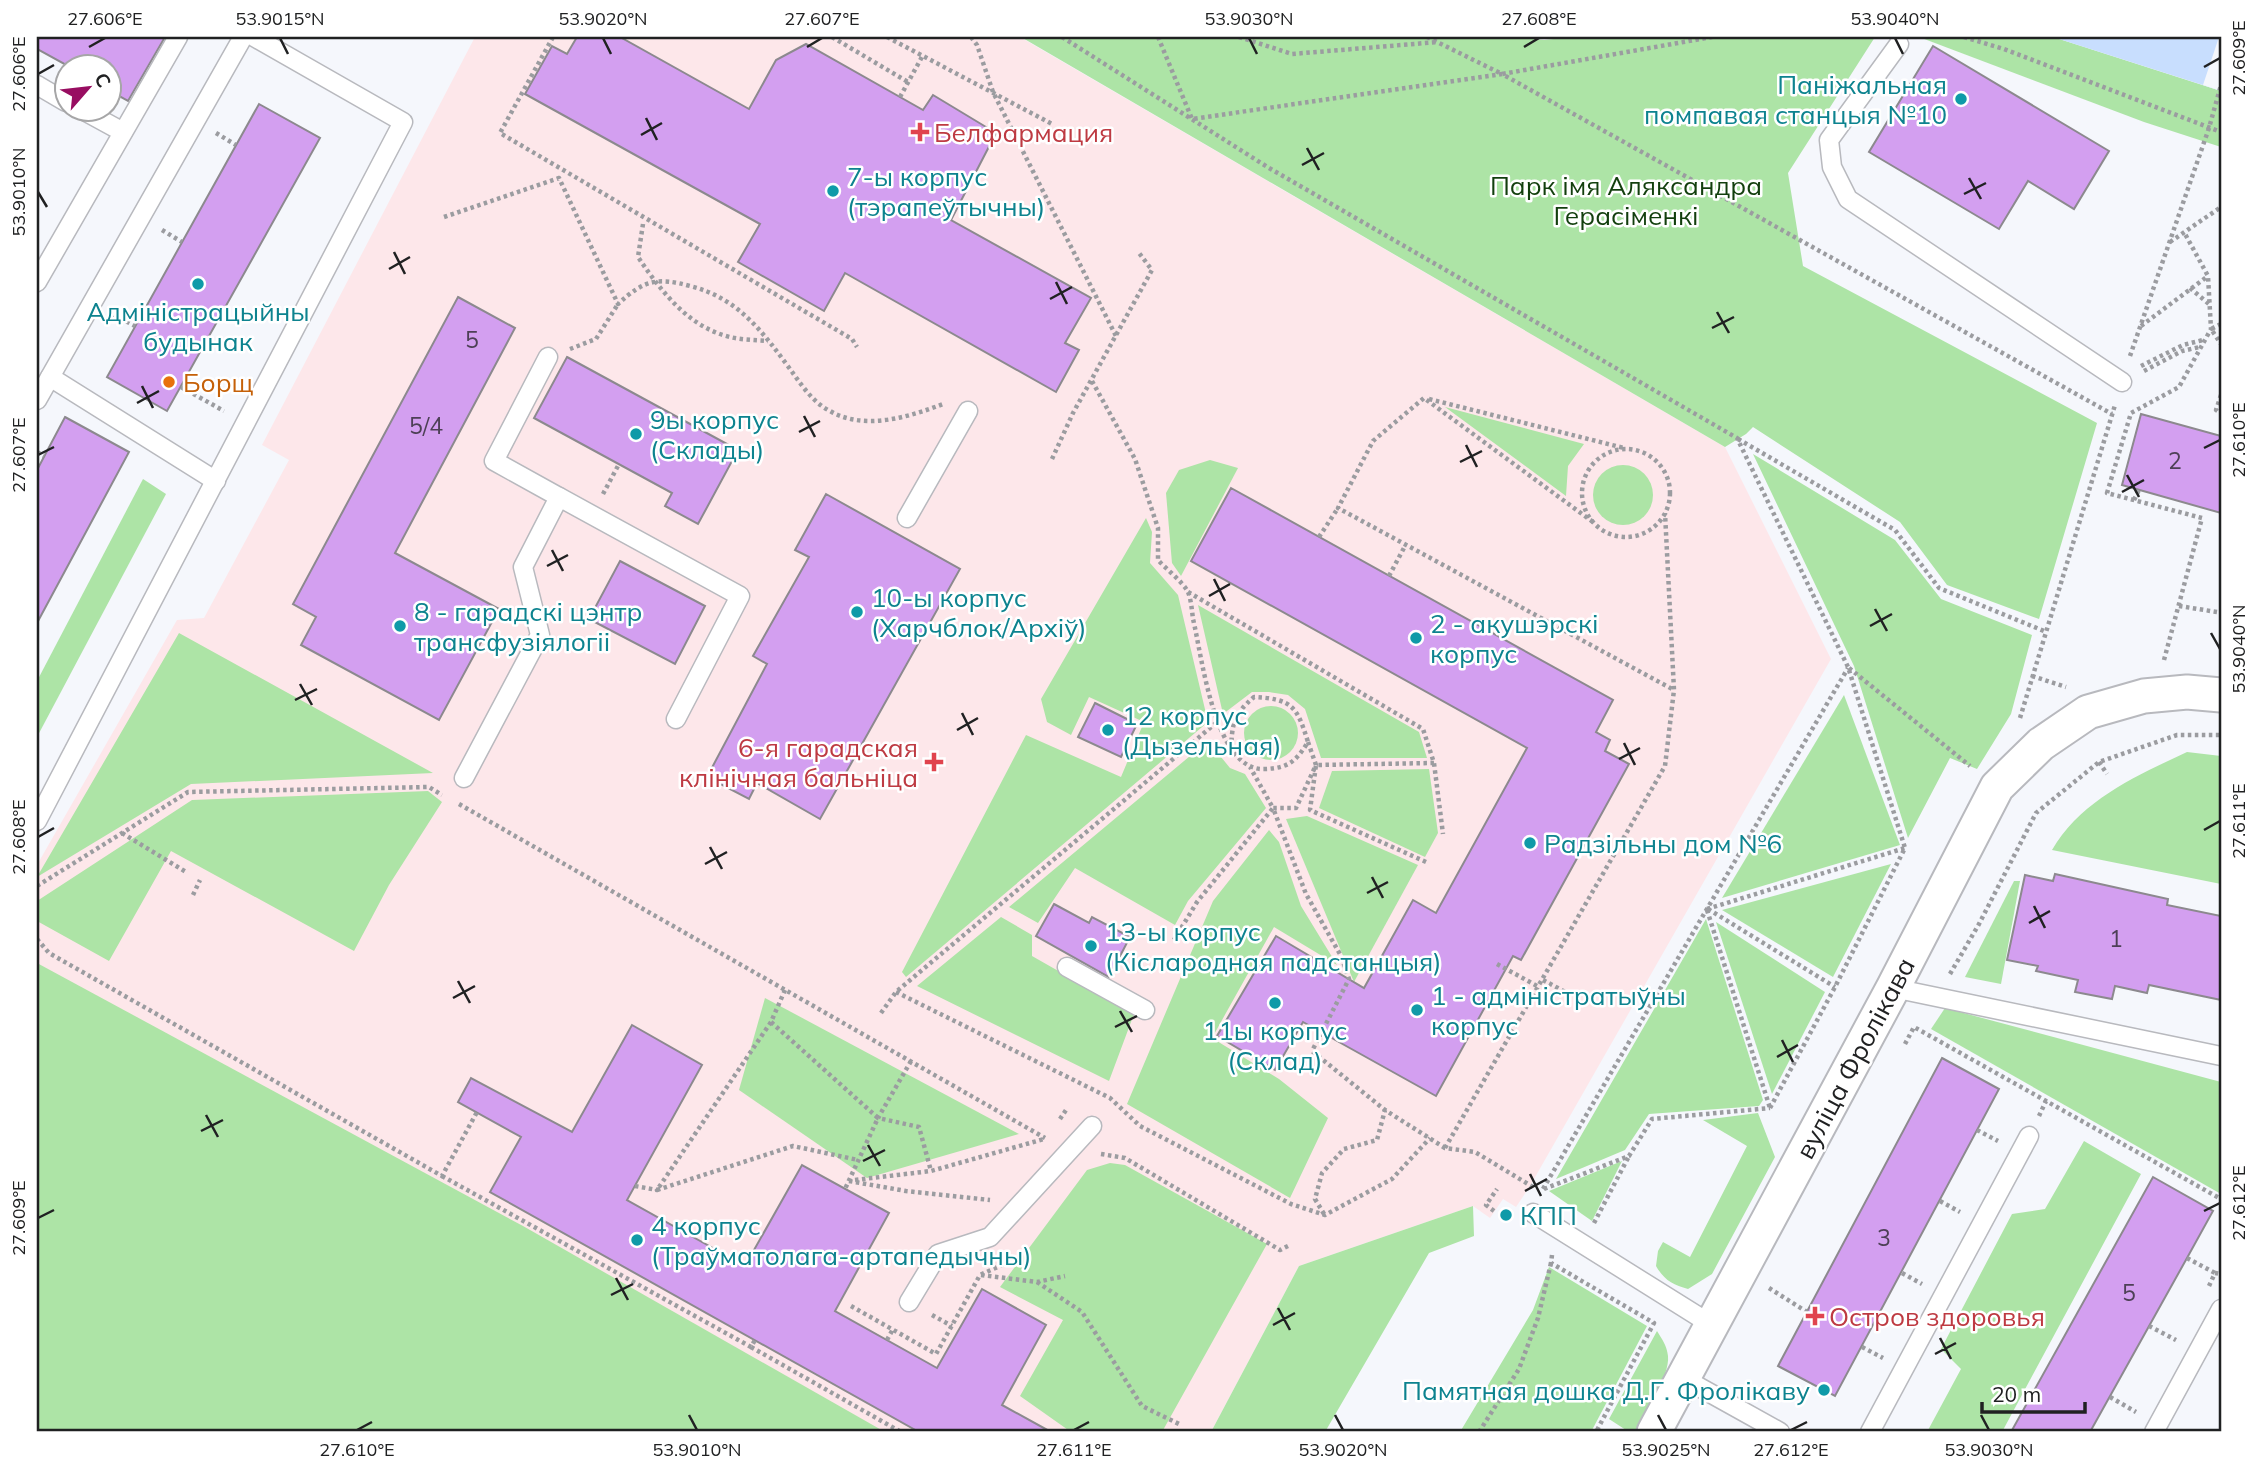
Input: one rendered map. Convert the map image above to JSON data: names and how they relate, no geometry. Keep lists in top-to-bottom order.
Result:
{
  "streets": {
    "street": ["вуліца Фролікава"]
  },
  "parks": ["Парк імя Аляксандра Герасіменкі"],
  "places": {
    "other": [
      "Паніжальная помпавая станцыя №10",
      "7-ы корпус (тэрапеўтычны)",
      "Адміністрацыйны будынак",
      "Борщ",
      "9ы корпус (Склады)",
      "10-ы корпус (Харчблок/Архіў)",
      "8 - гарадскі цэнтр трансфузіялогіі",
      "2 - акушэрскі корпус",
      "12 корпус (Дызельная)",
      "Радзільны дом №6",
      "13-ы корпус (Кіслародная падстанцыя)",
      "11ы корпус (Склад)",
      "1 - адміністратыўны корпус",
      "КПП",
      "4 корпус (Траўматолага-артапедычны)",
      "Памятная дошка Д.Г. Фролікаву"
    ],
    "health": ["Белфармация", "6-я гарадская клінічная бальніца", "Остров здоровья"]
  },
  "house_numbers": [
    "5",
    "5/4",
    "2",
    "1",
    "3",
    "5"
  ],
  "scale_bar": "20 m",
  "north": "top right",
  "coordinates": [
    "27.606°E",
    "53.9015°N",
    "53.9020°N",
    "27.607°E",
    "53.9030°N",
    "27.608°E",
    "53.9040°N",
    "27.609°E",
    "53.9010°N",
    "27.610°E",
    "27.611°E",
    "27.612°E",
    "53.9025°N"
  ]
}
